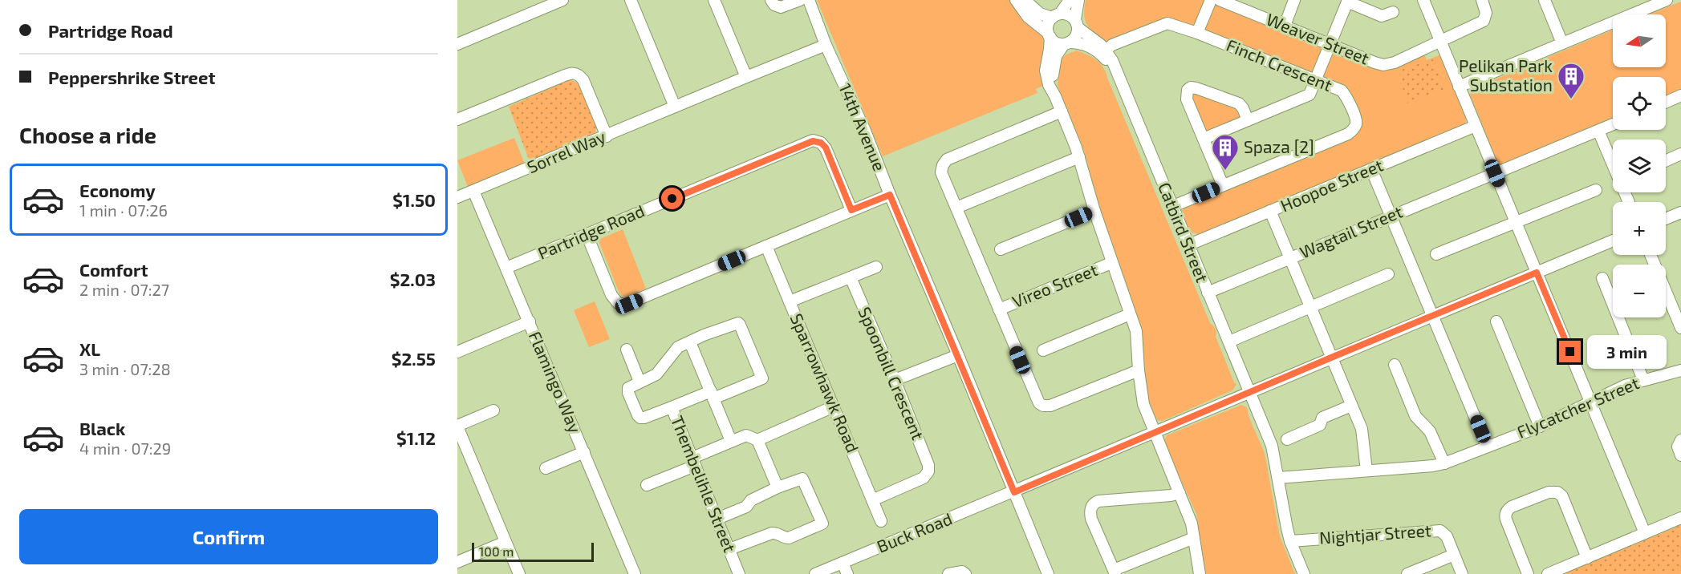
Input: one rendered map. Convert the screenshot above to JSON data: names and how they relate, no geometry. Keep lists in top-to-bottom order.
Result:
{
  "streets": {
    "street": [
      "Weaver Street",
      "Finch Crescent",
      "14th Avenue",
      "Sorrel Way",
      "Hoopoe Street",
      "Partridge Road",
      "Catbird Street",
      "Wagtail Street",
      "Vireo Street",
      "Spoonbill Crescent",
      "Flamingo Way",
      "Sparrowhawk Road",
      "Flycatcher Street",
      "Thembelihle Street",
      "Buck Road",
      "Nightjar Street"
    ]
  },
  "crossings": [
    ["Finch Crescent", "Catbird Street"],
    ["14th Avenue", "Sorrel Way"],
    ["14th Avenue", "Buck Road"],
    ["Sorrel Way", "Flamingo Way"],
    ["Hoopoe Street", "Catbird Street"],
    ["Partridge Road", "Flamingo Way"],
    ["Catbird Street", "Wagtail Street"],
    ["Catbird Street", "Flycatcher Street"],
    ["Catbird Street", "Buck Road"],
    ["Catbird Street", "Nightjar Street"],
    ["Spoonbill Crescent", "Sparrowhawk Road"]
  ],
  "places": {
    "building": ["Pelikan Park Substation", "Spaza [2]"]
  },
  "scale_bar": "100 m",
  "north": "left",
  "page": {
    "banner": ["Partridge Road", "Peppershrike Street"],
    "map_buttons": ["+", "−"],
    "heading": "Choose a ride",
    "list": [
      {
        "name": "Economy",
        "note": "1 min · 07:26",
        "value": "$1.50"
      },
      {
        "name": "Comfort",
        "note": "2 min · 07:27",
        "value": "$2.03"
      },
      {
        "name": "XL",
        "note": "3 min · 07:28",
        "value": "$2.55"
      },
      {
        "name": "Black",
        "note": "4 min · 07:29",
        "value": "$1.12"
      }
    ],
    "bubble": "3 min",
    "buttons": "Confirm",
    "scale": "100 m"
  }
}
